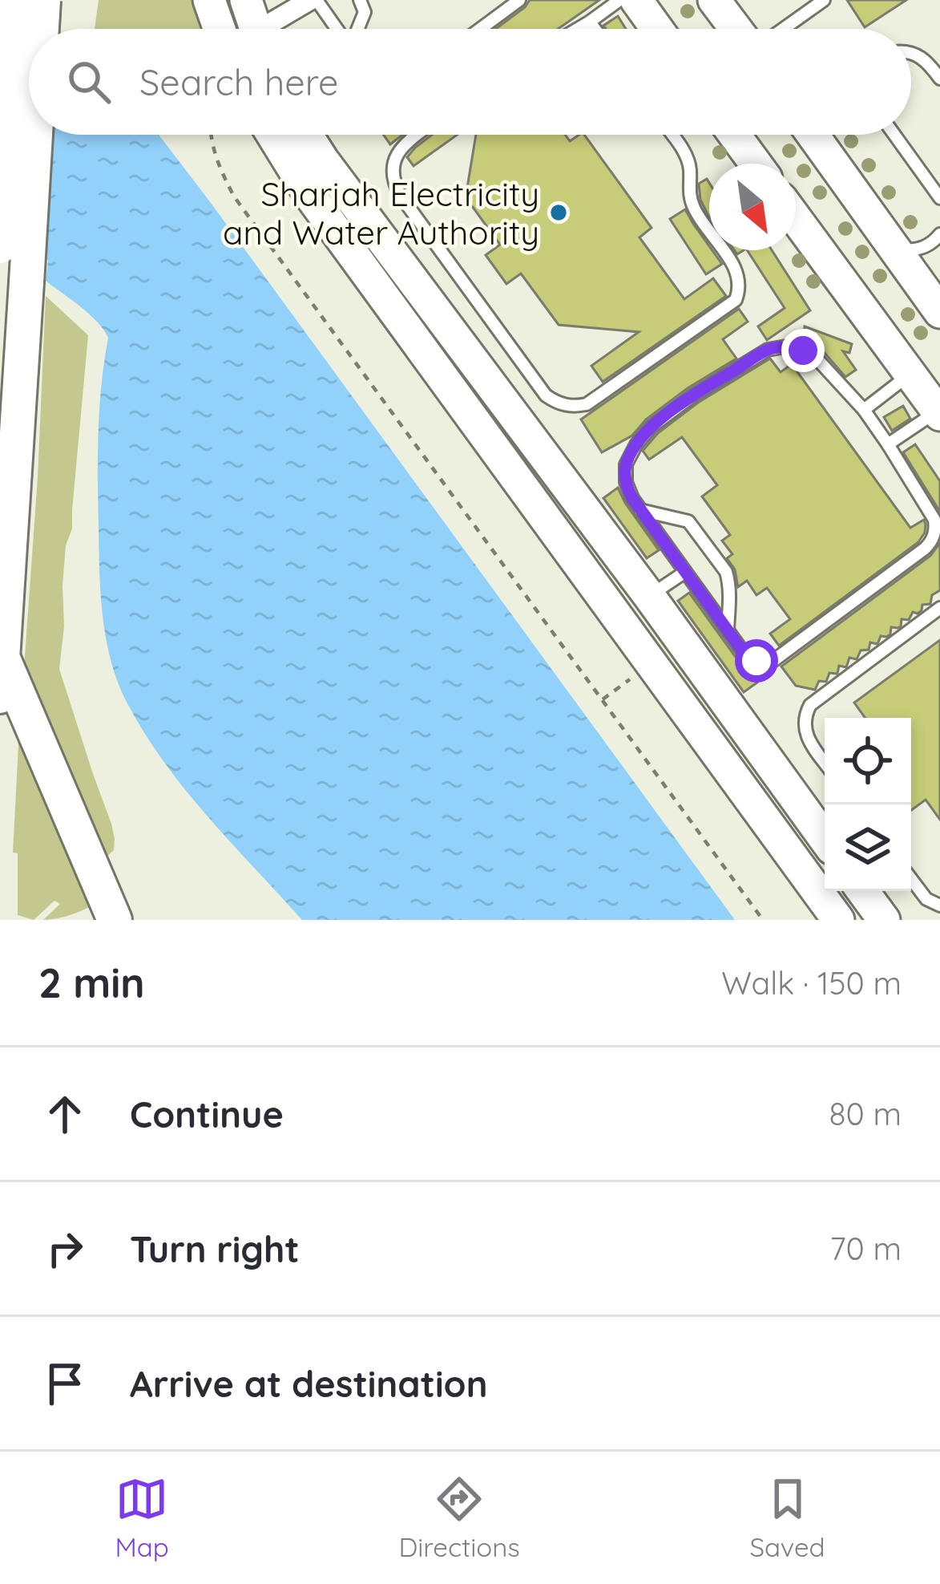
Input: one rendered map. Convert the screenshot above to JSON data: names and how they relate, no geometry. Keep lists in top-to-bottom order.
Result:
{
  "places": ["Sharjah Electricity and Water Authority"],
  "north": "bottom right",
  "page": {
    "search": "Search here",
    "heading": ["2 min", "Walk · 150 m"],
    "list": [
      ["Continue", "80 m"],
      ["Turn right", "70 m"],
      "Arrive at destination"
    ],
    "nav": ["Map", "Directions", "Saved"]
  }
}
